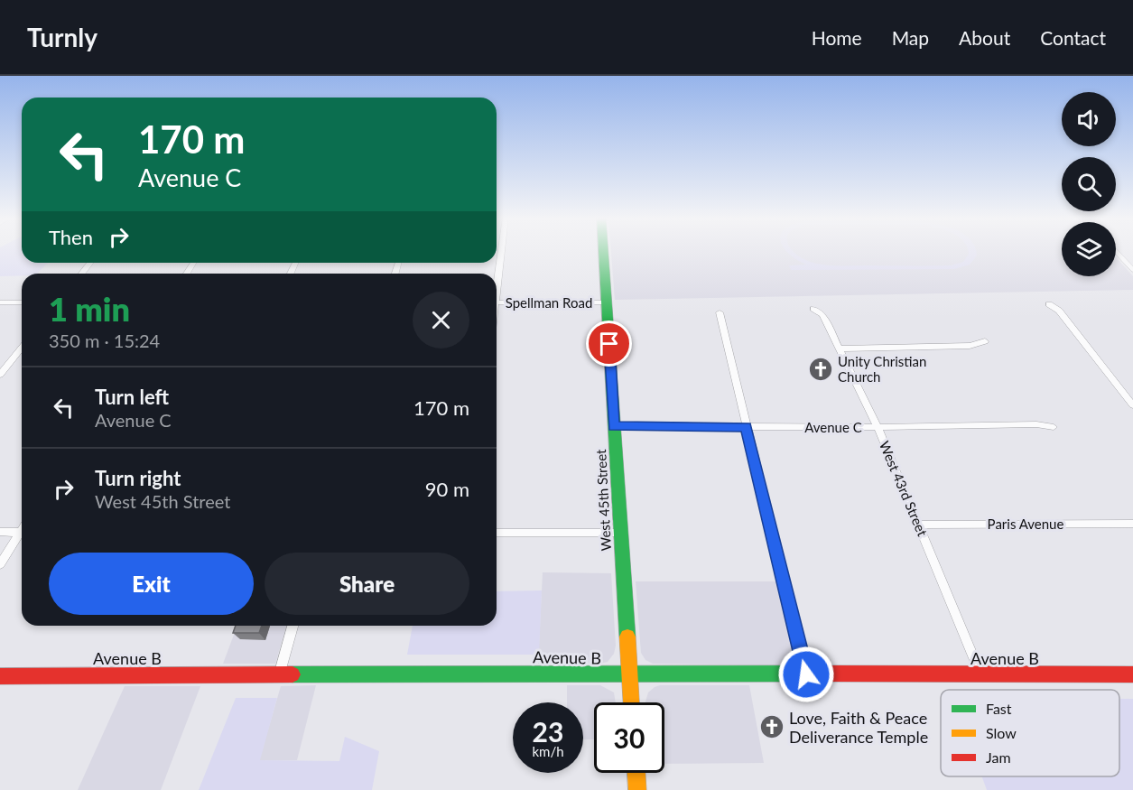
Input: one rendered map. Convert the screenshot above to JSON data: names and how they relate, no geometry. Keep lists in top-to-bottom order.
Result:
{
  "streets": {
    "main road": ["West 45th Street", "Avenue B"],
    "street": [
      "Spellman Road",
      "Avenue C",
      "West 43rd Street",
      "Paris Avenue"
    ]
  },
  "crossings": [
    ["Spellman Road", "West 45th Street"],
    ["Avenue C", "West 43rd Street"],
    ["Avenue C", "West 45th Street"],
    ["West 43rd Street", "Paris Avenue"],
    ["West 43rd Street", "Avenue B"],
    ["West 45th Street", "Avenue B"]
  ],
  "places": {
    "church": ["Unity Christian Church", "Love, Faith & Peace Deliverance Temple"]
  },
  "legend": ["Fast", "Slow", "Jam"],
  "page": {
    "header": "Turnly",
    "nav": [
      "Home",
      "Map",
      "About",
      "Contact"
    ],
    "turn": ["170 m", "Avenue C"],
    "then": "Then",
    "heading": ["1 min", "350 m · 15:24"],
    "list": [
      {
        "name": "Turn left",
        "note": "Avenue C",
        "value": "170 m"
      },
      {
        "name": "Turn right",
        "note": "West 45th Street",
        "value": "90 m"
      }
    ],
    "buttons": ["Exit", "Share"],
    "speed": "23 km/h",
    "limit": "30"
  }
}
